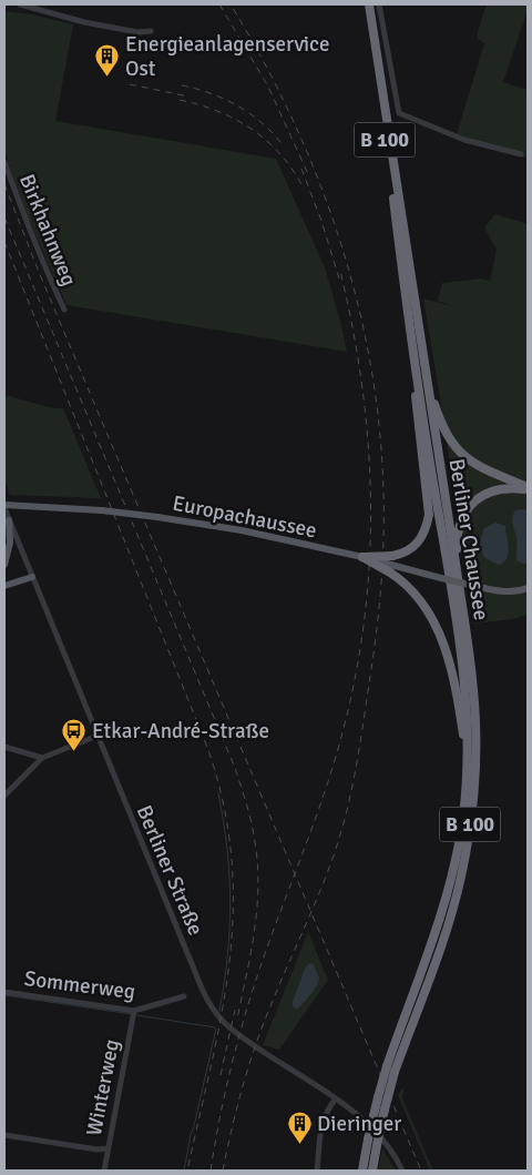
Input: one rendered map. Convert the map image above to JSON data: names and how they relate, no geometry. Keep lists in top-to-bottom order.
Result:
{
  "streets": {
    "highway": ["B 100", "Berliner Chaussee"],
    "main road": ["Europachaussee"],
    "street": [
      "Birkhahnweg",
      "Berliner Straße",
      "Sommerweg",
      "Winterweg"
    ]
  },
  "crossings": [
    ["Europachaussee", "Berliner Straße"],
    ["Sommerweg", "Winterweg"]
  ],
  "places": {
    "building": ["Energieanlagenservice Ost", "Dieringer"],
    "bus stop": ["Etkar-André-Straße"]
  }
}
